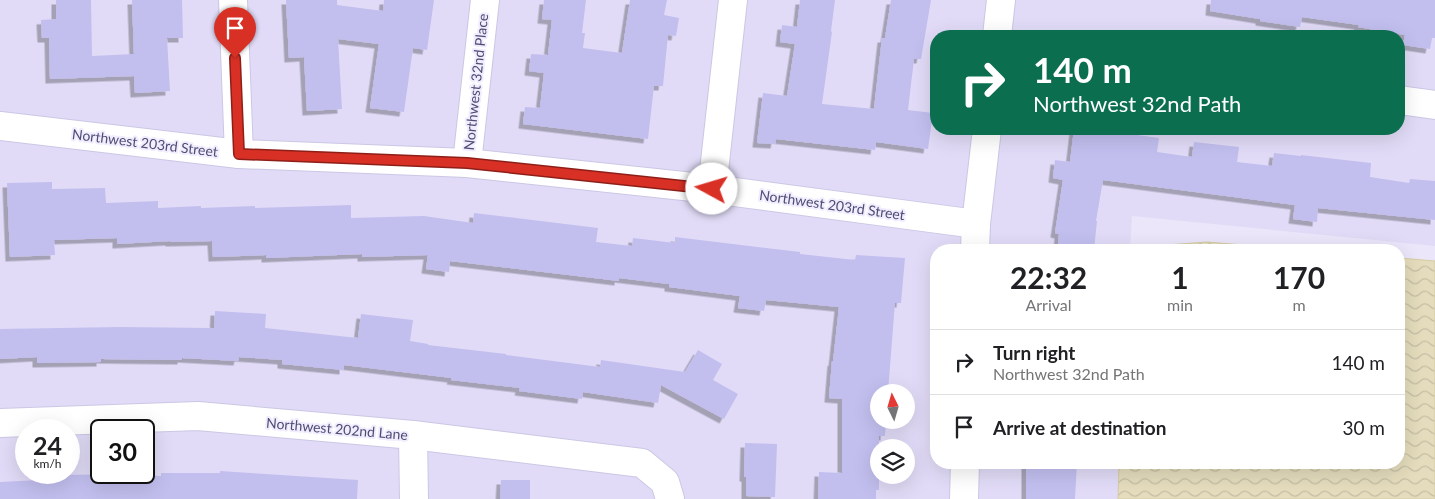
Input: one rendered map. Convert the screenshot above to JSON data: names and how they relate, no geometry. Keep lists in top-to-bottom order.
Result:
{
  "streets": {
    "street": ["Northwest 32nd Place", "Northwest 203rd Street", "Northwest 202nd Lane"]
  },
  "crossings": [
    ["Northwest 32nd Place", "Northwest 203rd Street"]
  ],
  "north": "top",
  "page": {
    "turn": ["140 m", "Northwest 32nd Path"],
    "eta": [
      "22:32",
      "Arrival",
      "1",
      "min",
      "170",
      "m"
    ],
    "list": [
      {
        "name": "Turn right",
        "note": "Northwest 32nd Path",
        "value": "140 m"
      },
      {
        "name": "Arrive at destination",
        "value": "30 m"
      }
    ],
    "speed": "24 km/h",
    "limit": "30"
  }
}
